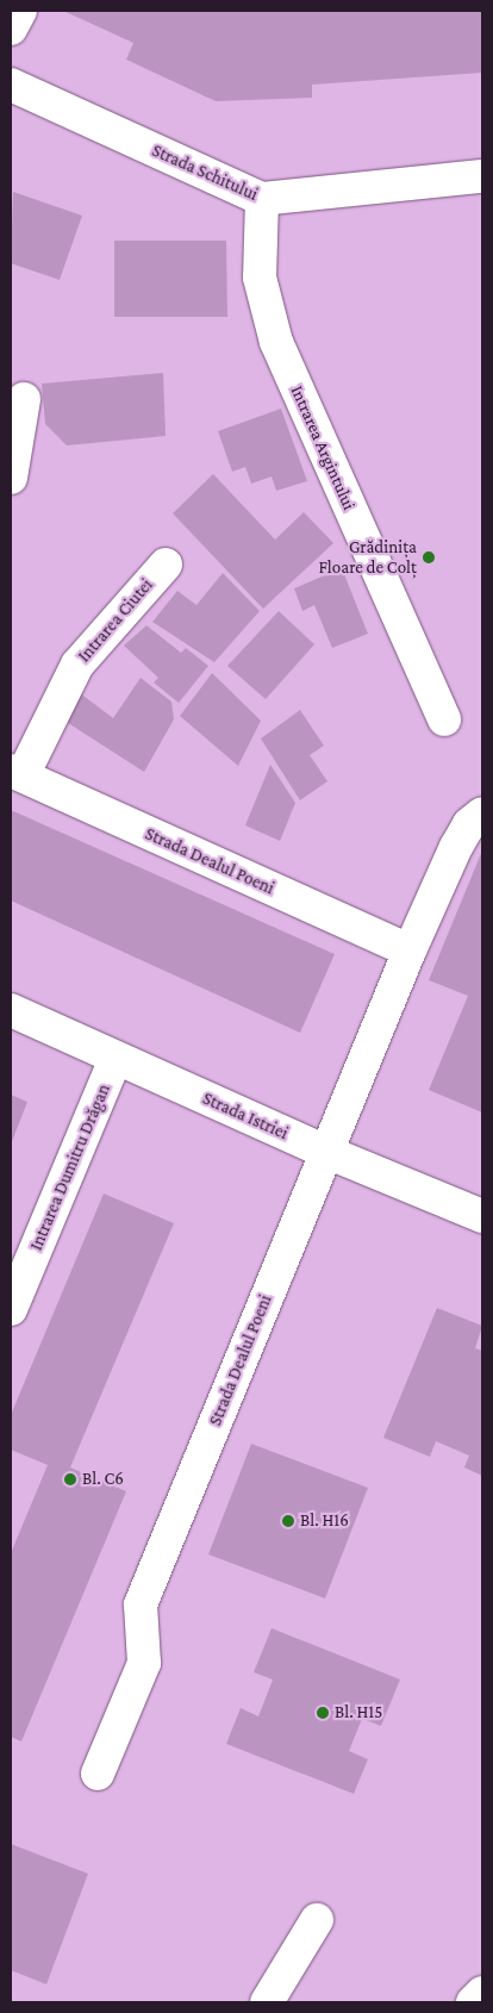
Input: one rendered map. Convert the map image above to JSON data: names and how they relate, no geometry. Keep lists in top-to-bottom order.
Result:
{
  "streets": {
    "street": [
      "Strada Schitului",
      "Intrarea Argintului",
      "Intrarea Ciutei",
      "Strada Dealul Poeni",
      "Strada Istriei",
      "Intrarea Dumitru Drăgan"
    ]
  },
  "crossings": [
    ["Strada Schitului", "Intrarea Argintului"],
    ["Intrarea Ciutei", "Strada Dealul Poeni"],
    ["Strada Dealul Poeni", "Strada Istriei"],
    ["Strada Istriei", "Intrarea Dumitru Drăgan"]
  ],
  "places": [
    "Grădinița Floare de Colț",
    "Bl. C6",
    "Bl. H16",
    "Bl. H15"
  ]
}
